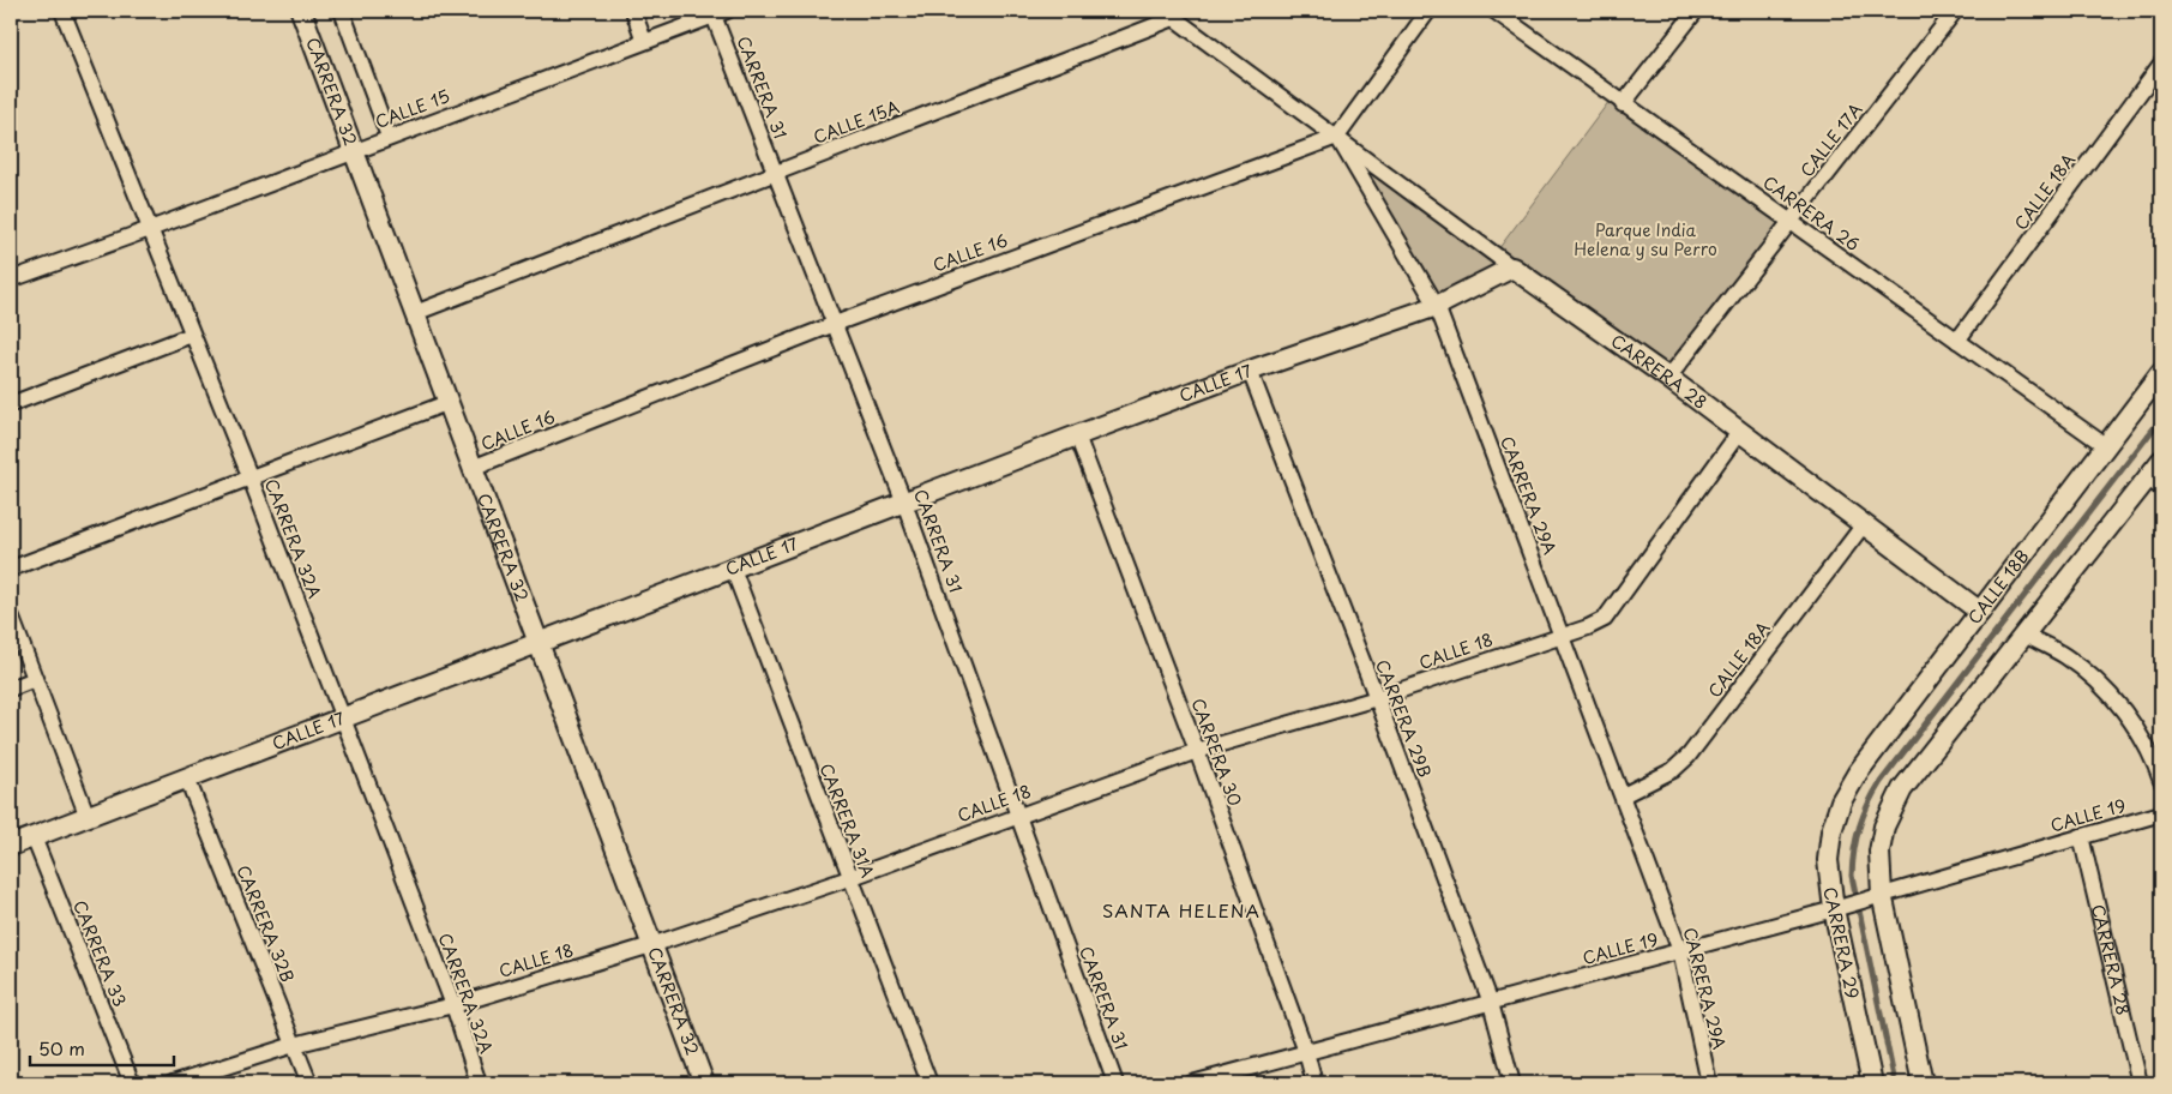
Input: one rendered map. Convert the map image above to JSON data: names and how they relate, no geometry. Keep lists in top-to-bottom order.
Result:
{
  "streets": {
    "street": [
      "CARRERA 31",
      "CARRERA 32",
      "CALLE 15",
      "CALLE 15A",
      "CALLE 17A",
      "CALLE 18A",
      "CARRERA 26",
      "CALLE 16",
      "CARRERA 28",
      "CALLE 17",
      "CARRERA 29A",
      "CARRERA 32A",
      "CALLE 18B",
      "CALLE 18",
      "CARRERA 29B",
      "CARRERA 30",
      "CALLE 19",
      "CARRERA 31A",
      "CARRERA 32B",
      "CARRERA 29",
      "CARRERA 33"
    ]
  },
  "crossings": [
    ["CARRERA 31", "CALLE 15"],
    ["CARRERA 31", "CALLE 15A"],
    ["CARRERA 31", "CALLE 16"],
    ["CARRERA 31", "CALLE 17"],
    ["CARRERA 31", "CALLE 18"],
    ["CARRERA 32", "CALLE 15"],
    ["CARRERA 32", "CALLE 15A"],
    ["CARRERA 32", "CALLE 16"],
    ["CARRERA 32", "CALLE 17"],
    ["CARRERA 32", "CALLE 18"],
    ["CALLE 15", "CARRERA 32A"],
    ["CALLE 15A", "CARRERA 29A"],
    ["CALLE 17A", "CARRERA 26"],
    ["CALLE 17A", "CARRERA 28"],
    ["CALLE 18A", "CARRERA 26"],
    ["CALLE 18A", "CARRERA 28"],
    ["CALLE 18A", "CARRERA 29A"],
    ["CARRERA 26", "CALLE 18B"],
    ["CALLE 16", "CARRERA 28"],
    ["CALLE 16", "CARRERA 29A"],
    ["CARRERA 28", "CALLE 17"],
    ["CARRERA 28", "CARRERA 29A"],
    ["CARRERA 28", "CALLE 18B"],
    ["CARRERA 28", "CALLE 18"],
    ["CARRERA 28", "CALLE 19"],
    ["CALLE 17", "CARRERA 29A"],
    ["CALLE 17", "CARRERA 32A"],
    ["CALLE 17", "CARRERA 29B"],
    ["CALLE 17", "CARRERA 30"],
    ["CALLE 17", "CARRERA 31A"],
    ["CALLE 17", "CARRERA 32B"],
    ["CALLE 17", "CARRERA 33"],
    ["CARRERA 29A", "CALLE 18"],
    ["CARRERA 29A", "CALLE 19"],
    ["CARRERA 32A", "CALLE 18"],
    ["CALLE 18B", "CARRERA 29"],
    ["CALLE 18", "CARRERA 29B"],
    ["CALLE 18", "CARRERA 30"],
    ["CALLE 18", "CARRERA 31A"],
    ["CALLE 18", "CARRERA 32B"],
    ["CARRERA 29B", "CALLE 19"],
    ["CARRERA 30", "CALLE 19"],
    ["CALLE 19", "CARRERA 29"]
  ],
  "districts": ["SANTA HELENA"],
  "parks": ["Parque India Helena y su Perro"],
  "scale_bar": "50 m"
}
